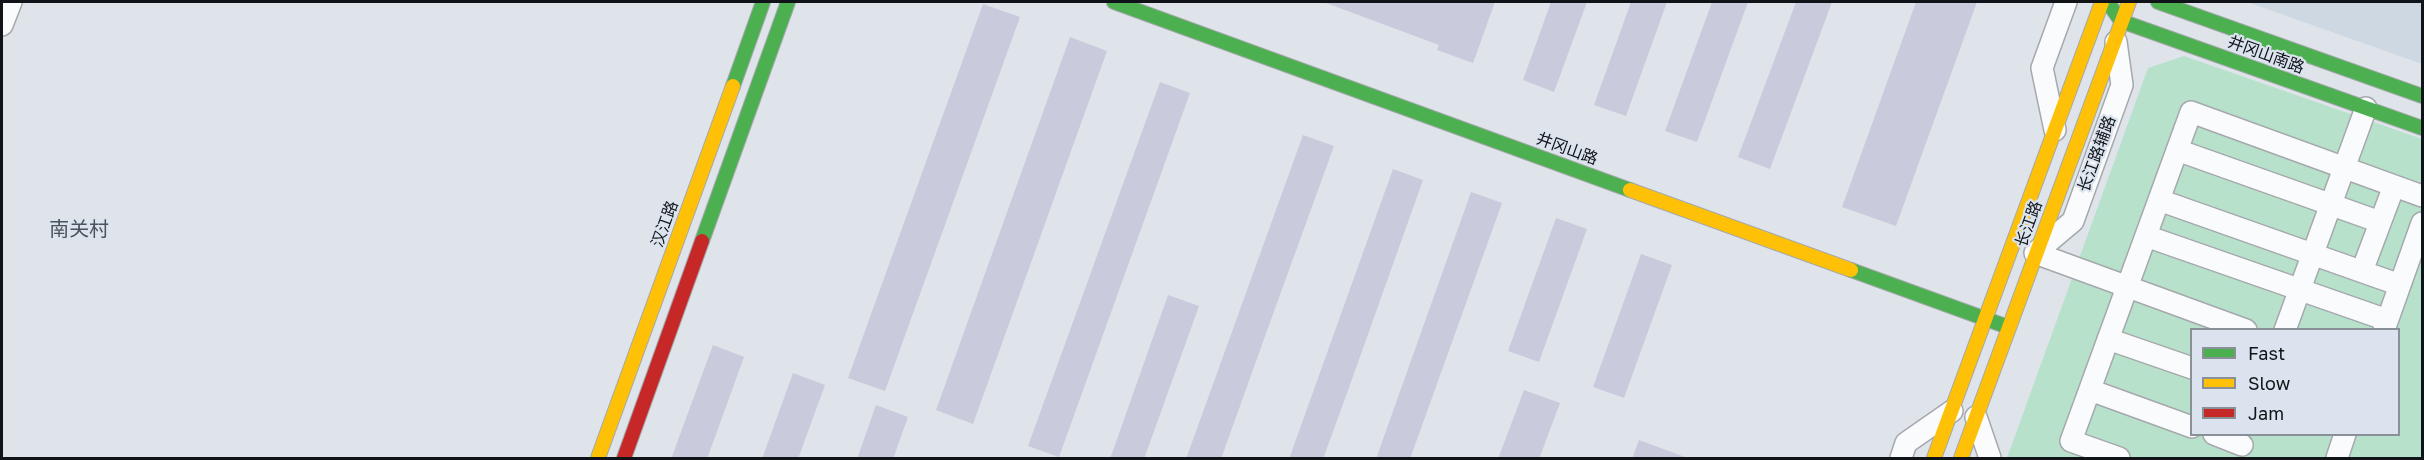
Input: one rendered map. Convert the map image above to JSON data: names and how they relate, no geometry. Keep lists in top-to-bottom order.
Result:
{
  "streets": {
    "street": [
      "井冈山南路",
      "井冈山路",
      "长江路辅路",
      "汉江路",
      "长江路"
    ]
  },
  "crossings": [
    ["井冈山南路", "长江路辅路"],
    ["井冈山路", "长江路"],
    ["长江路辅路", "长江路"]
  ],
  "districts": ["南关村"],
  "legend": ["Fast", "Slow", "Jam"]
}
